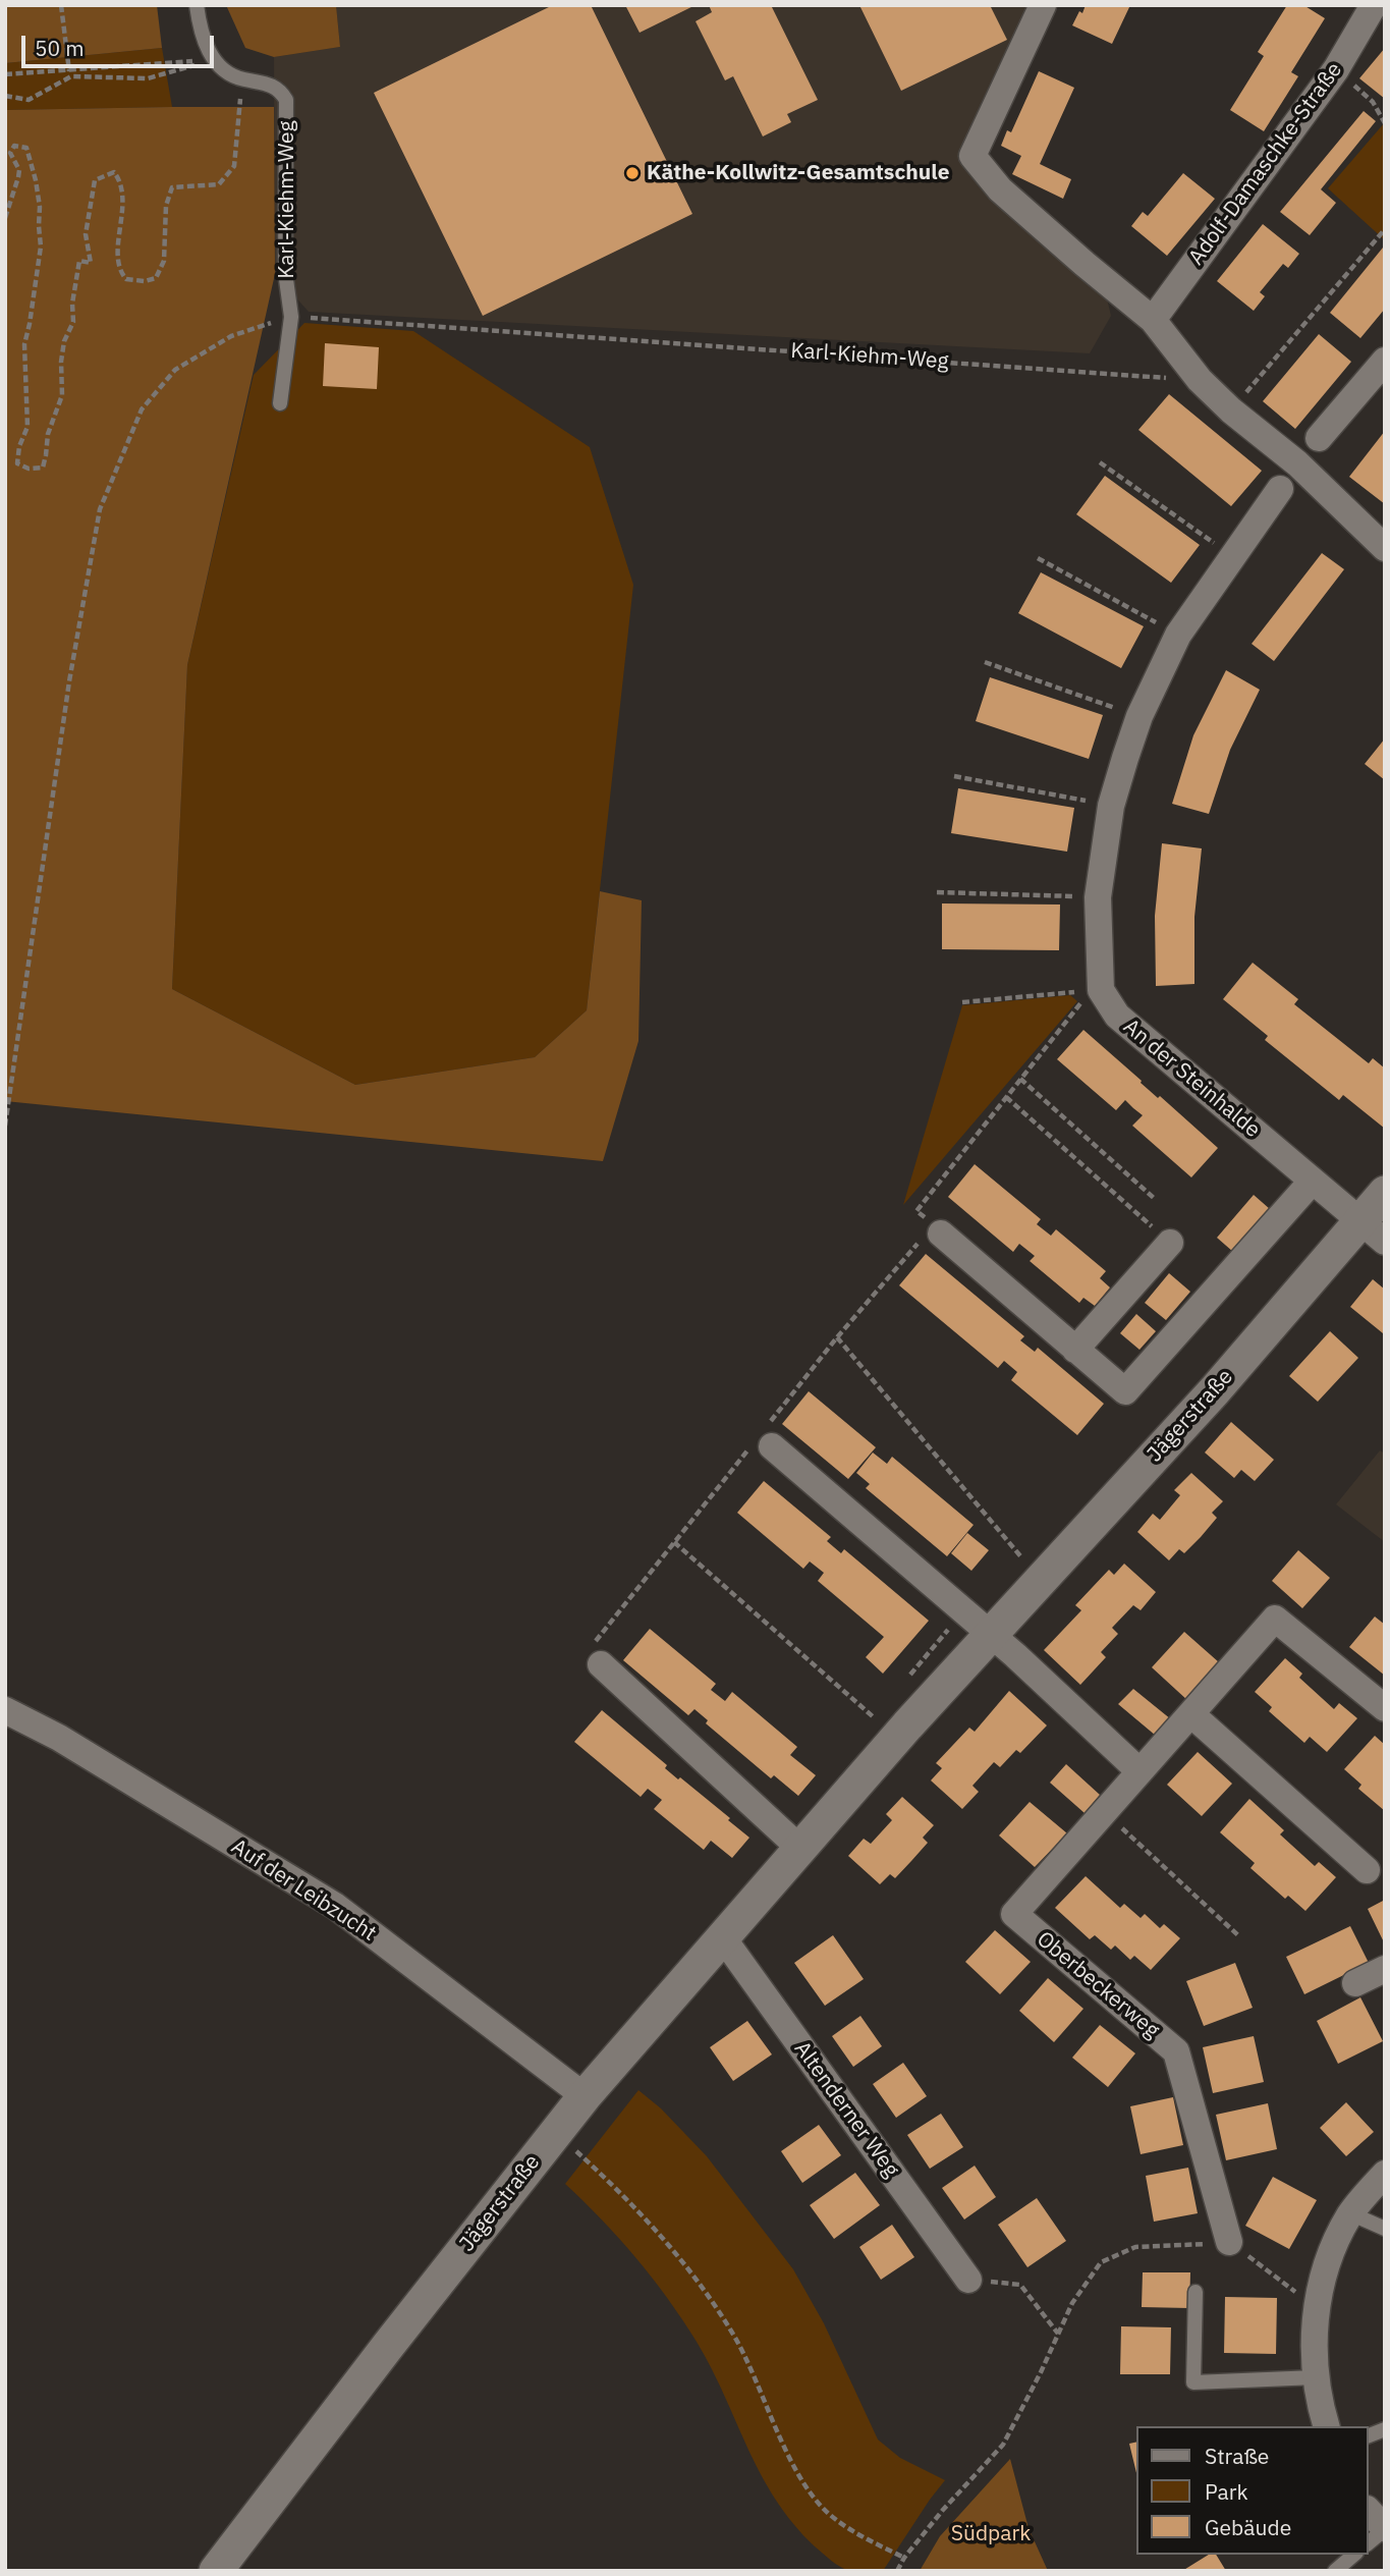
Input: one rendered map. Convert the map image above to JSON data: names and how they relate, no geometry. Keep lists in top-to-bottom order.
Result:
{
  "streets": {
    "street": [
      "Adolf-Damaschke-Straße",
      "An der Steinhalde",
      "Jägerstraße",
      "Auf der Leibzucht",
      "Oberbeckerweg",
      "Altenderner Weg"
    ],
    "lane": ["Karl-Kiehm-Weg"]
  },
  "crossings": [
    ["An der Steinhalde", "Jägerstraße"],
    ["Jägerstraße", "Auf der Leibzucht"],
    ["Jägerstraße", "Altenderner Weg"]
  ],
  "parks": ["Südpark"],
  "places": ["Käthe-Kollwitz-Gesamtschule"],
  "legend": ["Straße", "Park", "Gebäude"],
  "scale_bar": "50 m"
}
